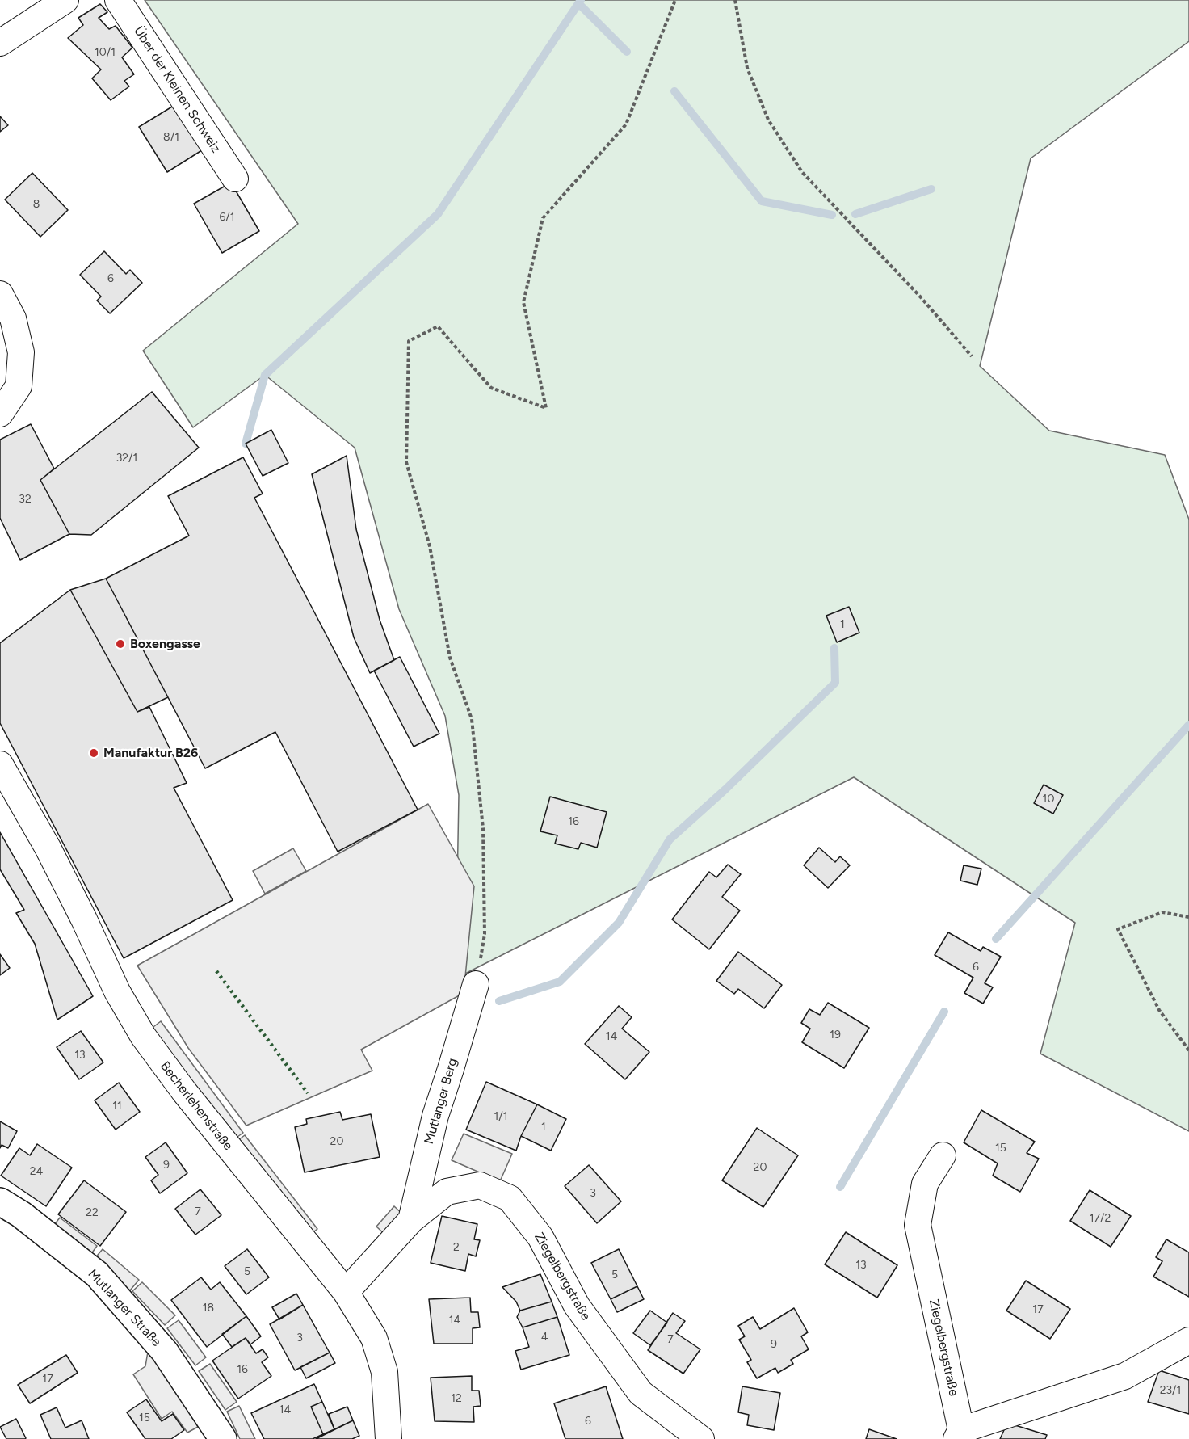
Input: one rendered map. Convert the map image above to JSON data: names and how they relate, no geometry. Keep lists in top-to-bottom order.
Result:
{
  "streets": {
    "main road": ["Mutlanger Straße"],
    "street": [
      "Über der Kleinen Schweiz",
      "Mutlanger Berg",
      "Becherlehenstraße",
      "Ziegelbergstraße"
    ]
  },
  "crossings": [
    ["Mutlanger Berg", "Ziegelbergstraße"],
    ["Becherlehenstraße", "Ziegelbergstraße"]
  ],
  "places": ["Boxengasse", "Manufaktur B26"],
  "house_numbers": [
    "10/1",
    "8/1",
    "8",
    "6/1",
    "6",
    "32/1",
    "32",
    "1",
    "10",
    "16",
    "6",
    "19",
    "14",
    "13",
    "11",
    "1/1",
    "1",
    "20",
    "15",
    "9",
    "20",
    "24",
    "3",
    "7",
    "22",
    "17/2",
    "2",
    "13",
    "5",
    "5",
    "18",
    "17",
    "14",
    "4",
    "3",
    "7",
    "9",
    "16",
    "17",
    "23/1",
    "12",
    "14",
    "15",
    "6"
  ]
}
